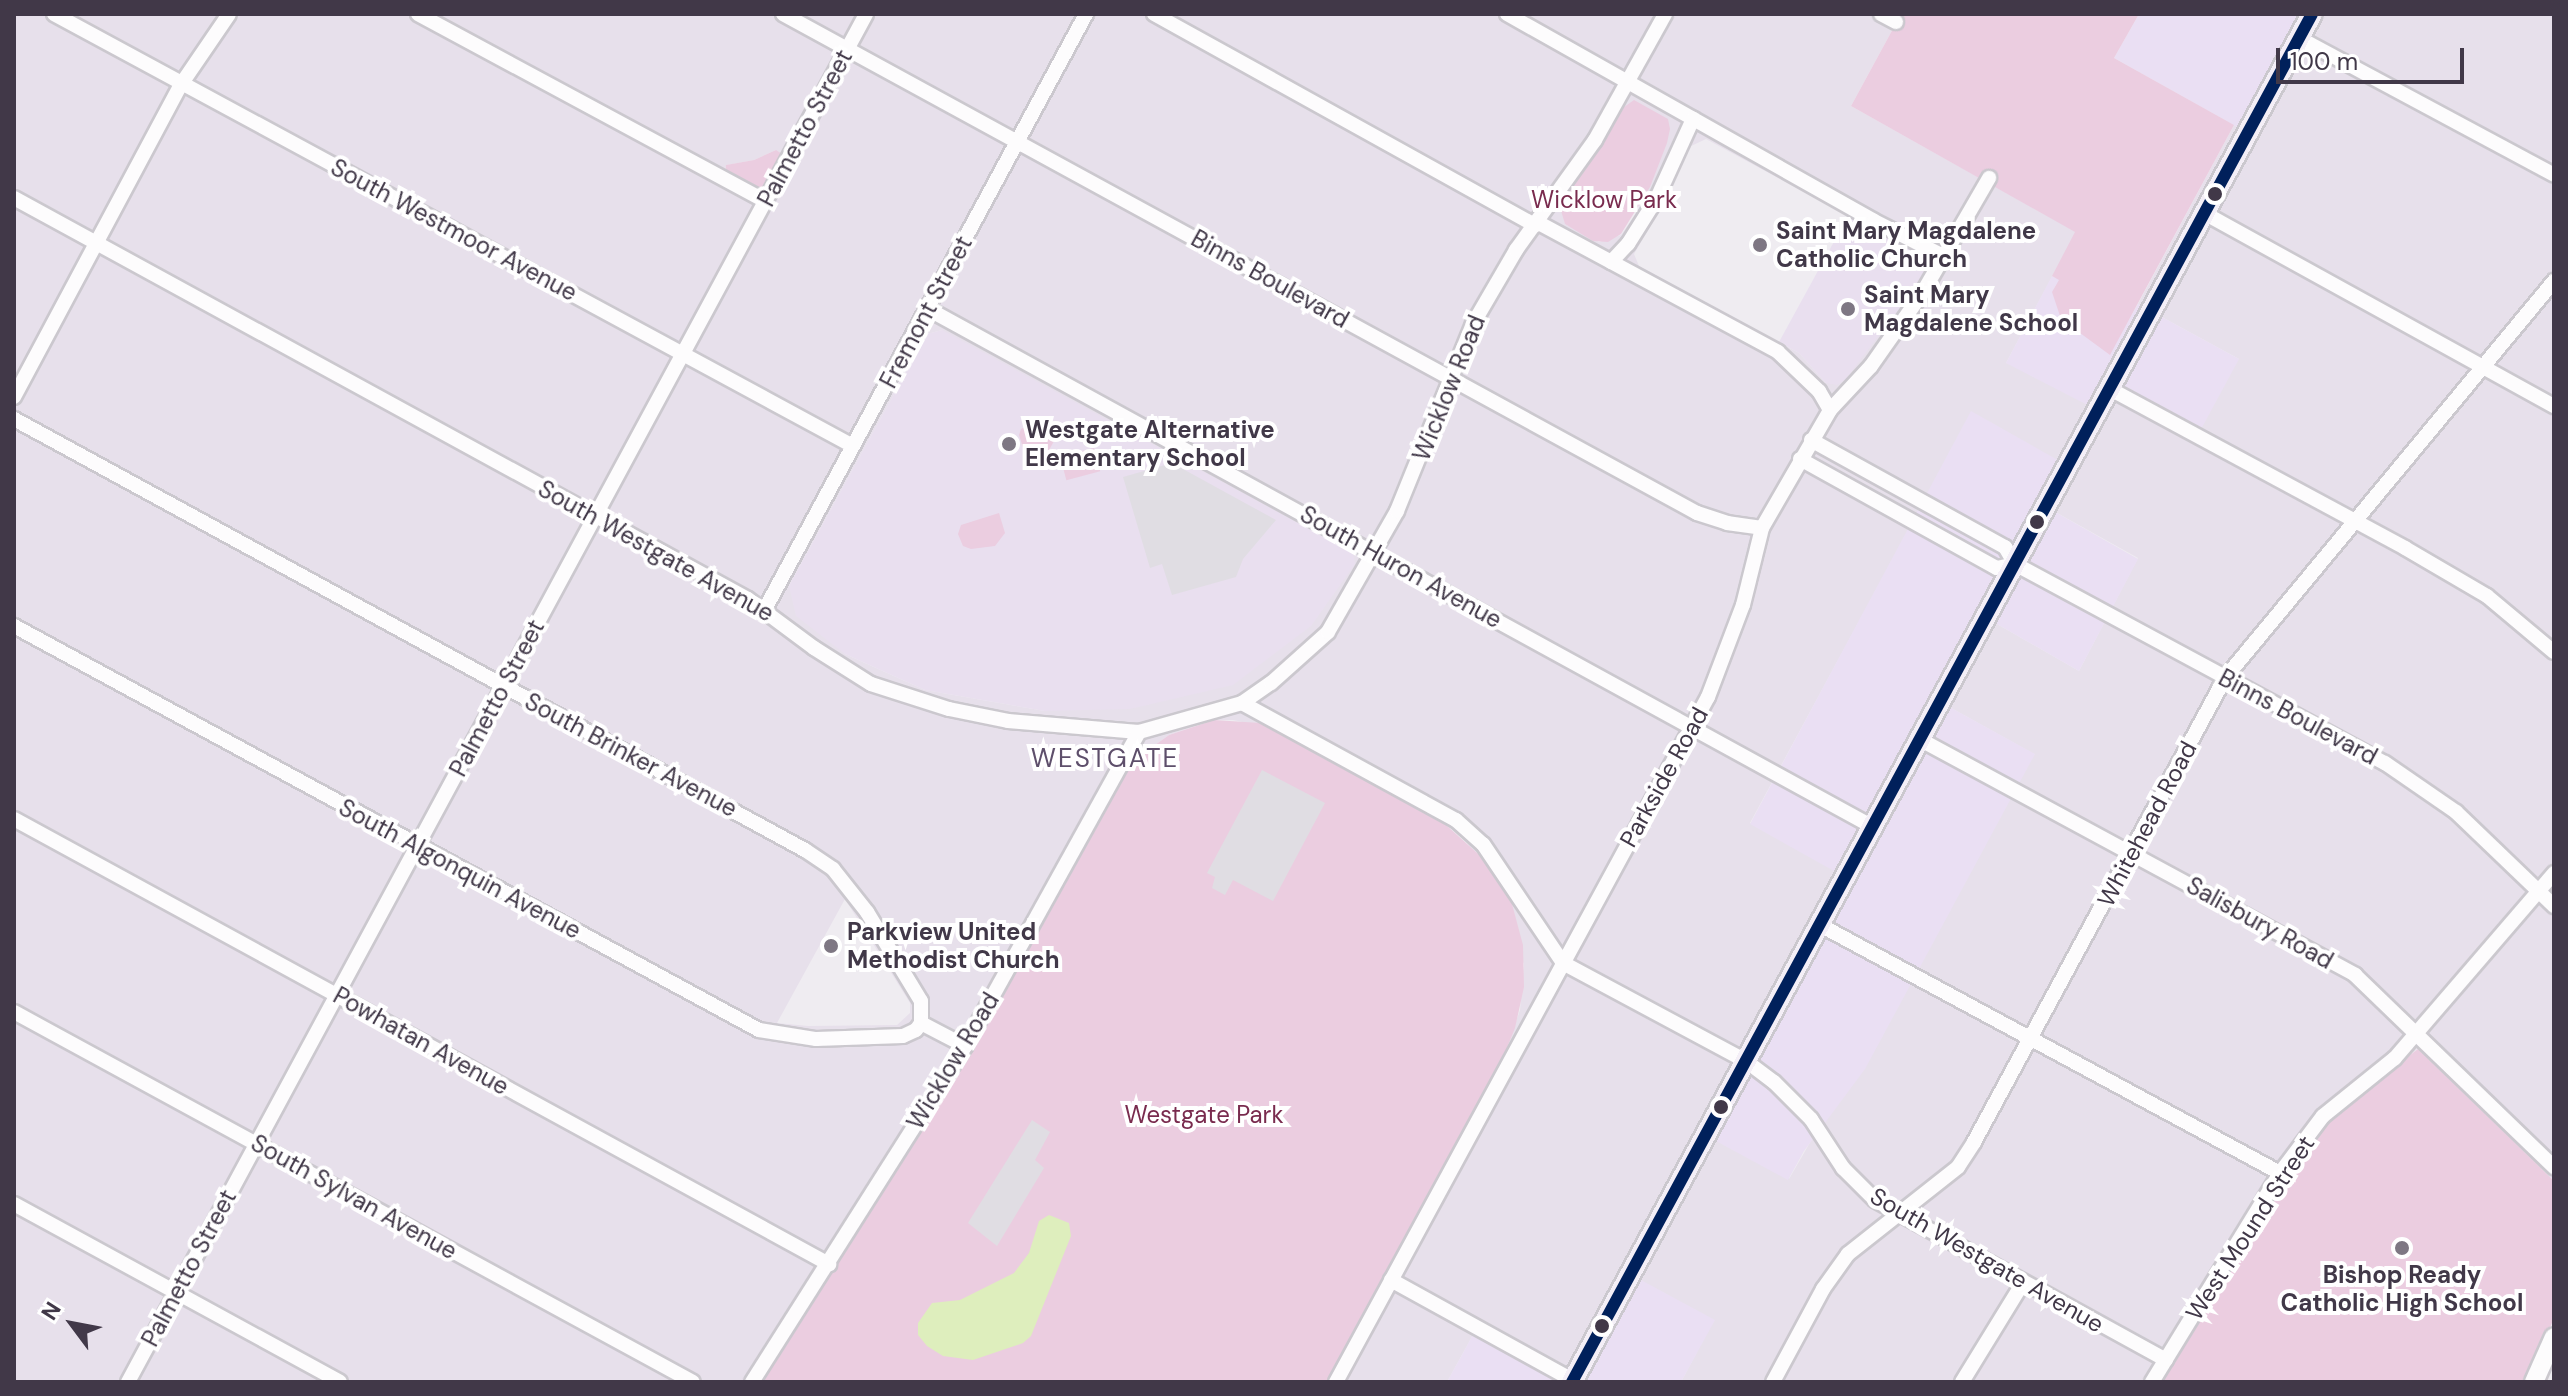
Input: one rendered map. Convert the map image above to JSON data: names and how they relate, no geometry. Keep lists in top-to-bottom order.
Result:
{
  "streets": {
    "street": [
      "Palmetto Street",
      "South Westmoor Avenue",
      "Binns Boulevard",
      "Fremont Street",
      "Wicklow Road",
      "South Westgate Avenue",
      "South Huron Avenue",
      "South Brinker Avenue",
      "Parkside Road",
      "Whitehead Road",
      "South Algonquin Avenue",
      "Salisbury Road",
      "Powhatan Avenue",
      "South Sylvan Avenue",
      "West Mound Street"
    ]
  },
  "crossings": [
    ["Palmetto Street", "South Westmoor Avenue"],
    ["Palmetto Street", "Binns Boulevard"],
    ["Palmetto Street", "South Westgate Avenue"],
    ["Palmetto Street", "South Brinker Avenue"],
    ["Palmetto Street", "South Algonquin Avenue"],
    ["Palmetto Street", "Powhatan Avenue"],
    ["Palmetto Street", "South Sylvan Avenue"],
    ["South Westmoor Avenue", "Fremont Street"],
    ["Binns Boulevard", "Fremont Street"],
    ["Binns Boulevard", "Wicklow Road"],
    ["Binns Boulevard", "Parkside Road"],
    ["Binns Boulevard", "Whitehead Road"],
    ["Binns Boulevard", "West Mound Street"],
    ["Fremont Street", "South Westgate Avenue"],
    ["Fremont Street", "South Huron Avenue"],
    ["Wicklow Road", "South Westgate Avenue"],
    ["Wicklow Road", "South Huron Avenue"],
    ["Wicklow Road", "Powhatan Avenue"],
    ["South Westgate Avenue", "Parkside Road"],
    ["South Westgate Avenue", "Whitehead Road"],
    ["South Westgate Avenue", "West Mound Street"],
    ["South Huron Avenue", "Parkside Road"],
    ["South Brinker Avenue", "South Algonquin Avenue"],
    ["Whitehead Road", "Salisbury Road"],
    ["Salisbury Road", "West Mound Street"]
  ],
  "districts": ["WESTGATE"],
  "parks": ["Wicklow Park", "Westgate Park"],
  "places": [
    "Saint Mary Magdalene Catholic Church",
    "Saint Mary Magdalene School",
    "Westgate Alternative Elementary School",
    "Parkview United Methodist Church",
    "Bishop Ready Catholic High School"
  ],
  "scale_bar": "100 m",
  "north": "top left"
}
